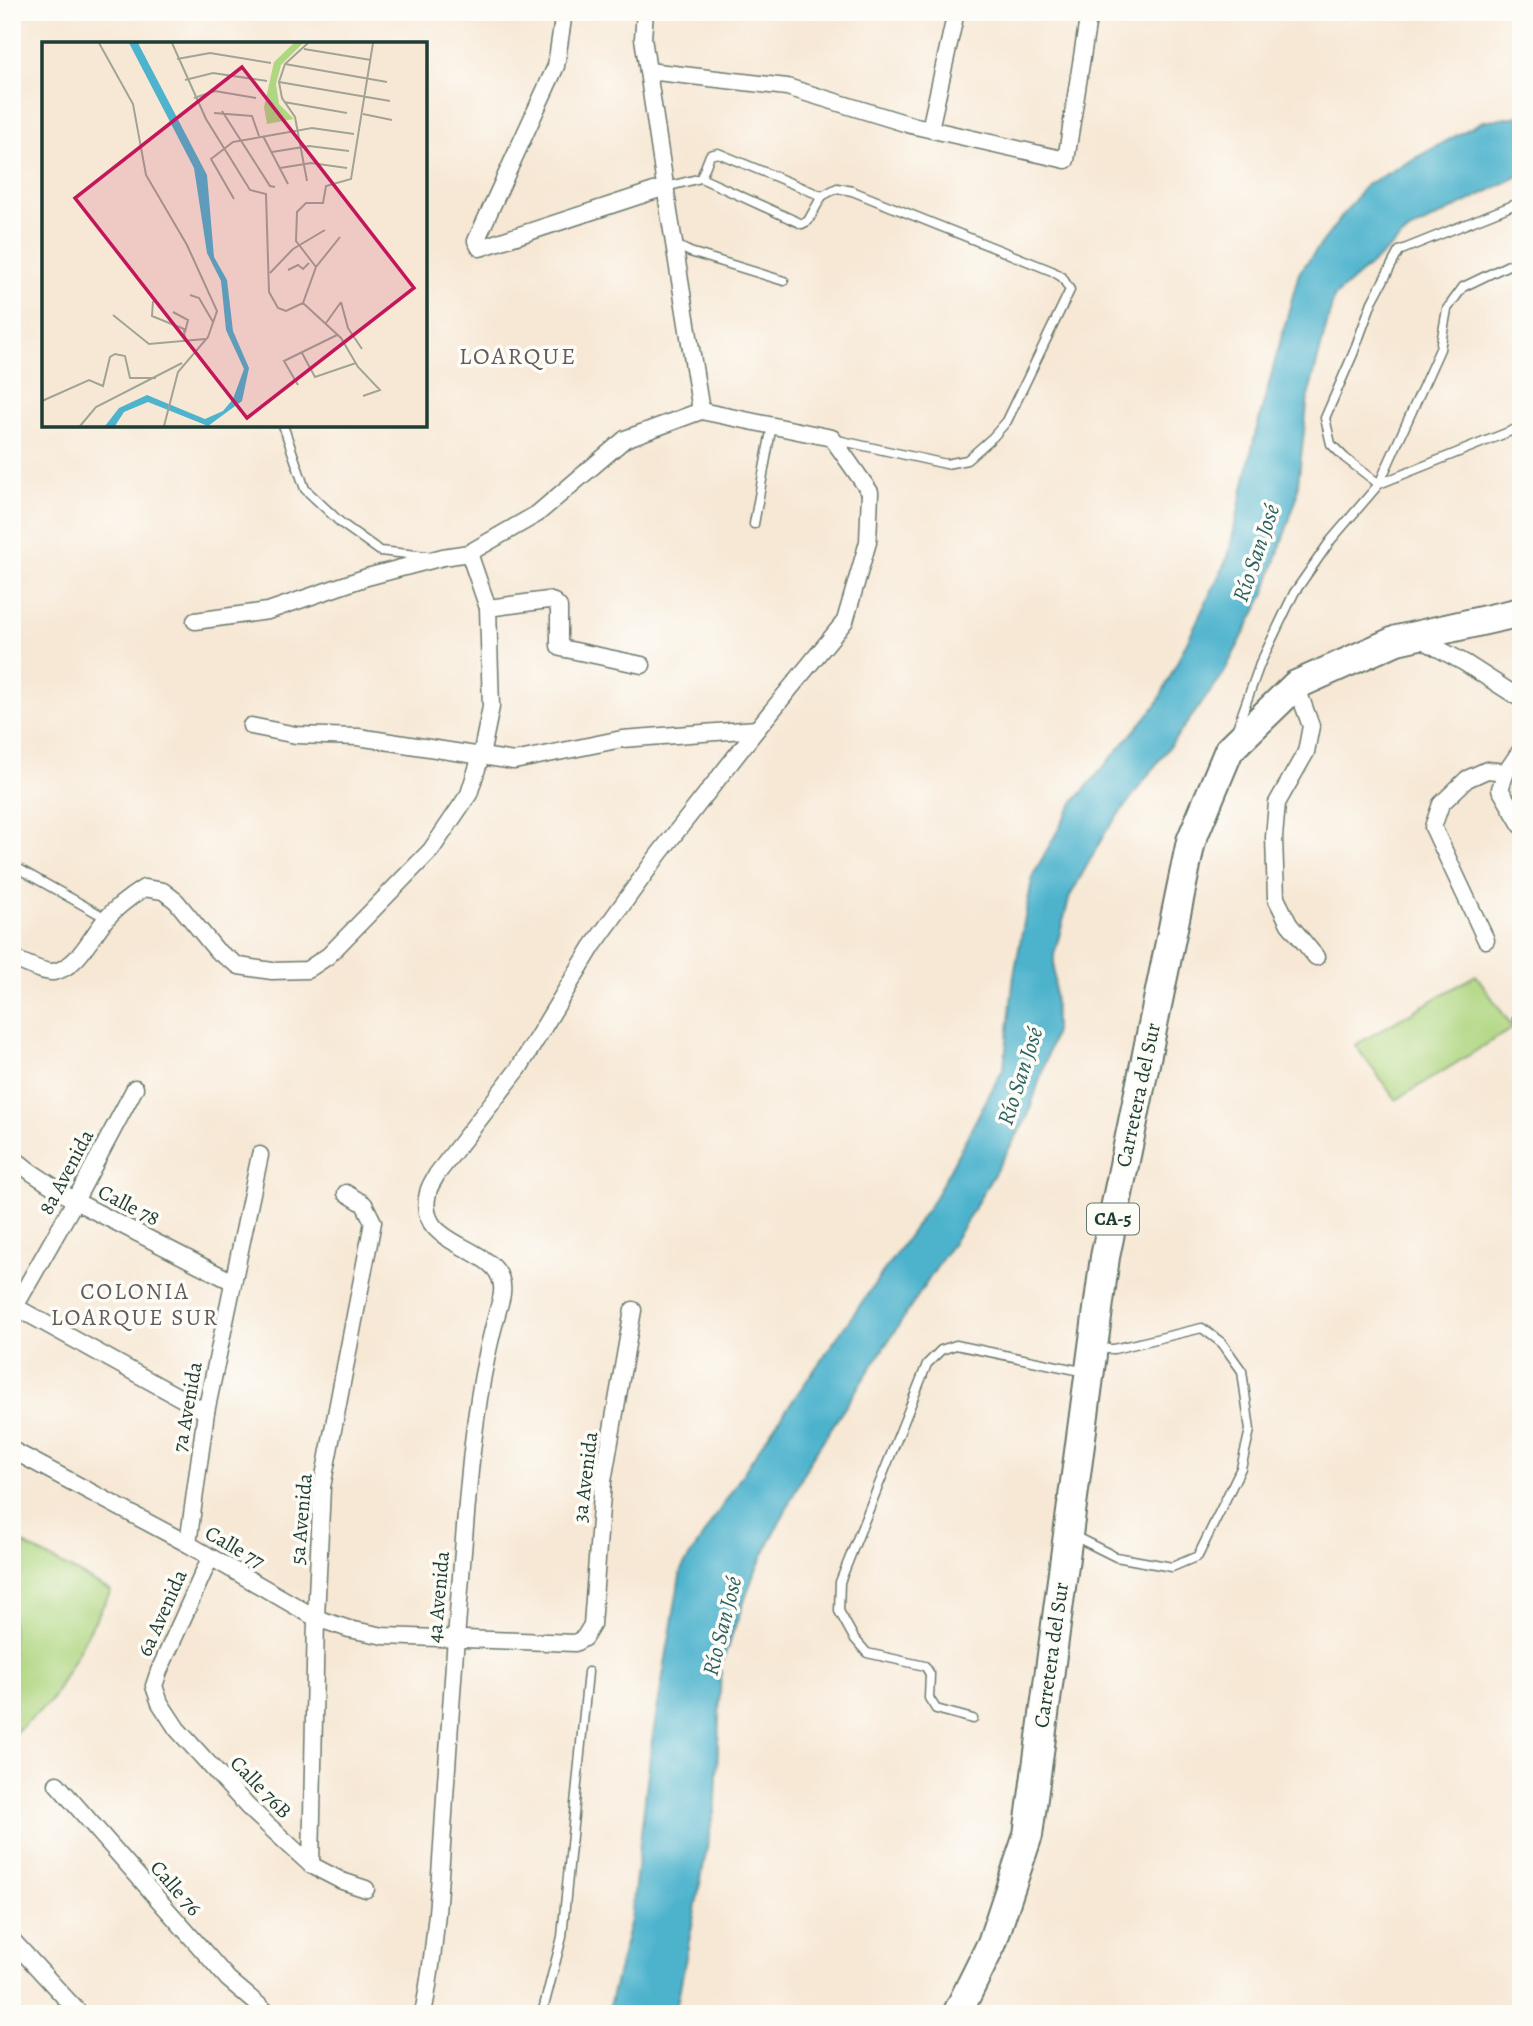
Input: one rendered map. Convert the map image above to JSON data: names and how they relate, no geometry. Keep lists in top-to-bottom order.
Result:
{
  "streets": {
    "highway": ["Carretera del Sur", "CA-5"],
    "street": [
      "8a Avenida",
      "Calle 78",
      "7a Avenida",
      "3a Avenida",
      "5a Avenida",
      "Calle 77",
      "4a Avenida",
      "6a Avenida",
      "Calle 76B",
      "Calle 76"
    ]
  },
  "crossings": [
    ["8a Avenida", "Calle 78"],
    ["Calle 78", "7a Avenida"],
    ["7a Avenida", "Calle 77"],
    ["3a Avenida", "Calle 77"],
    ["5a Avenida", "Calle 77"],
    ["5a Avenida", "Calle 76B"],
    ["Calle 77", "4a Avenida"],
    ["Calle 77", "6a Avenida"],
    ["6a Avenida", "Calle 76B"]
  ],
  "districts": ["LOARQUE", "COLONIA LOARQUE SUR"],
  "water": ["Río San José"]
}
